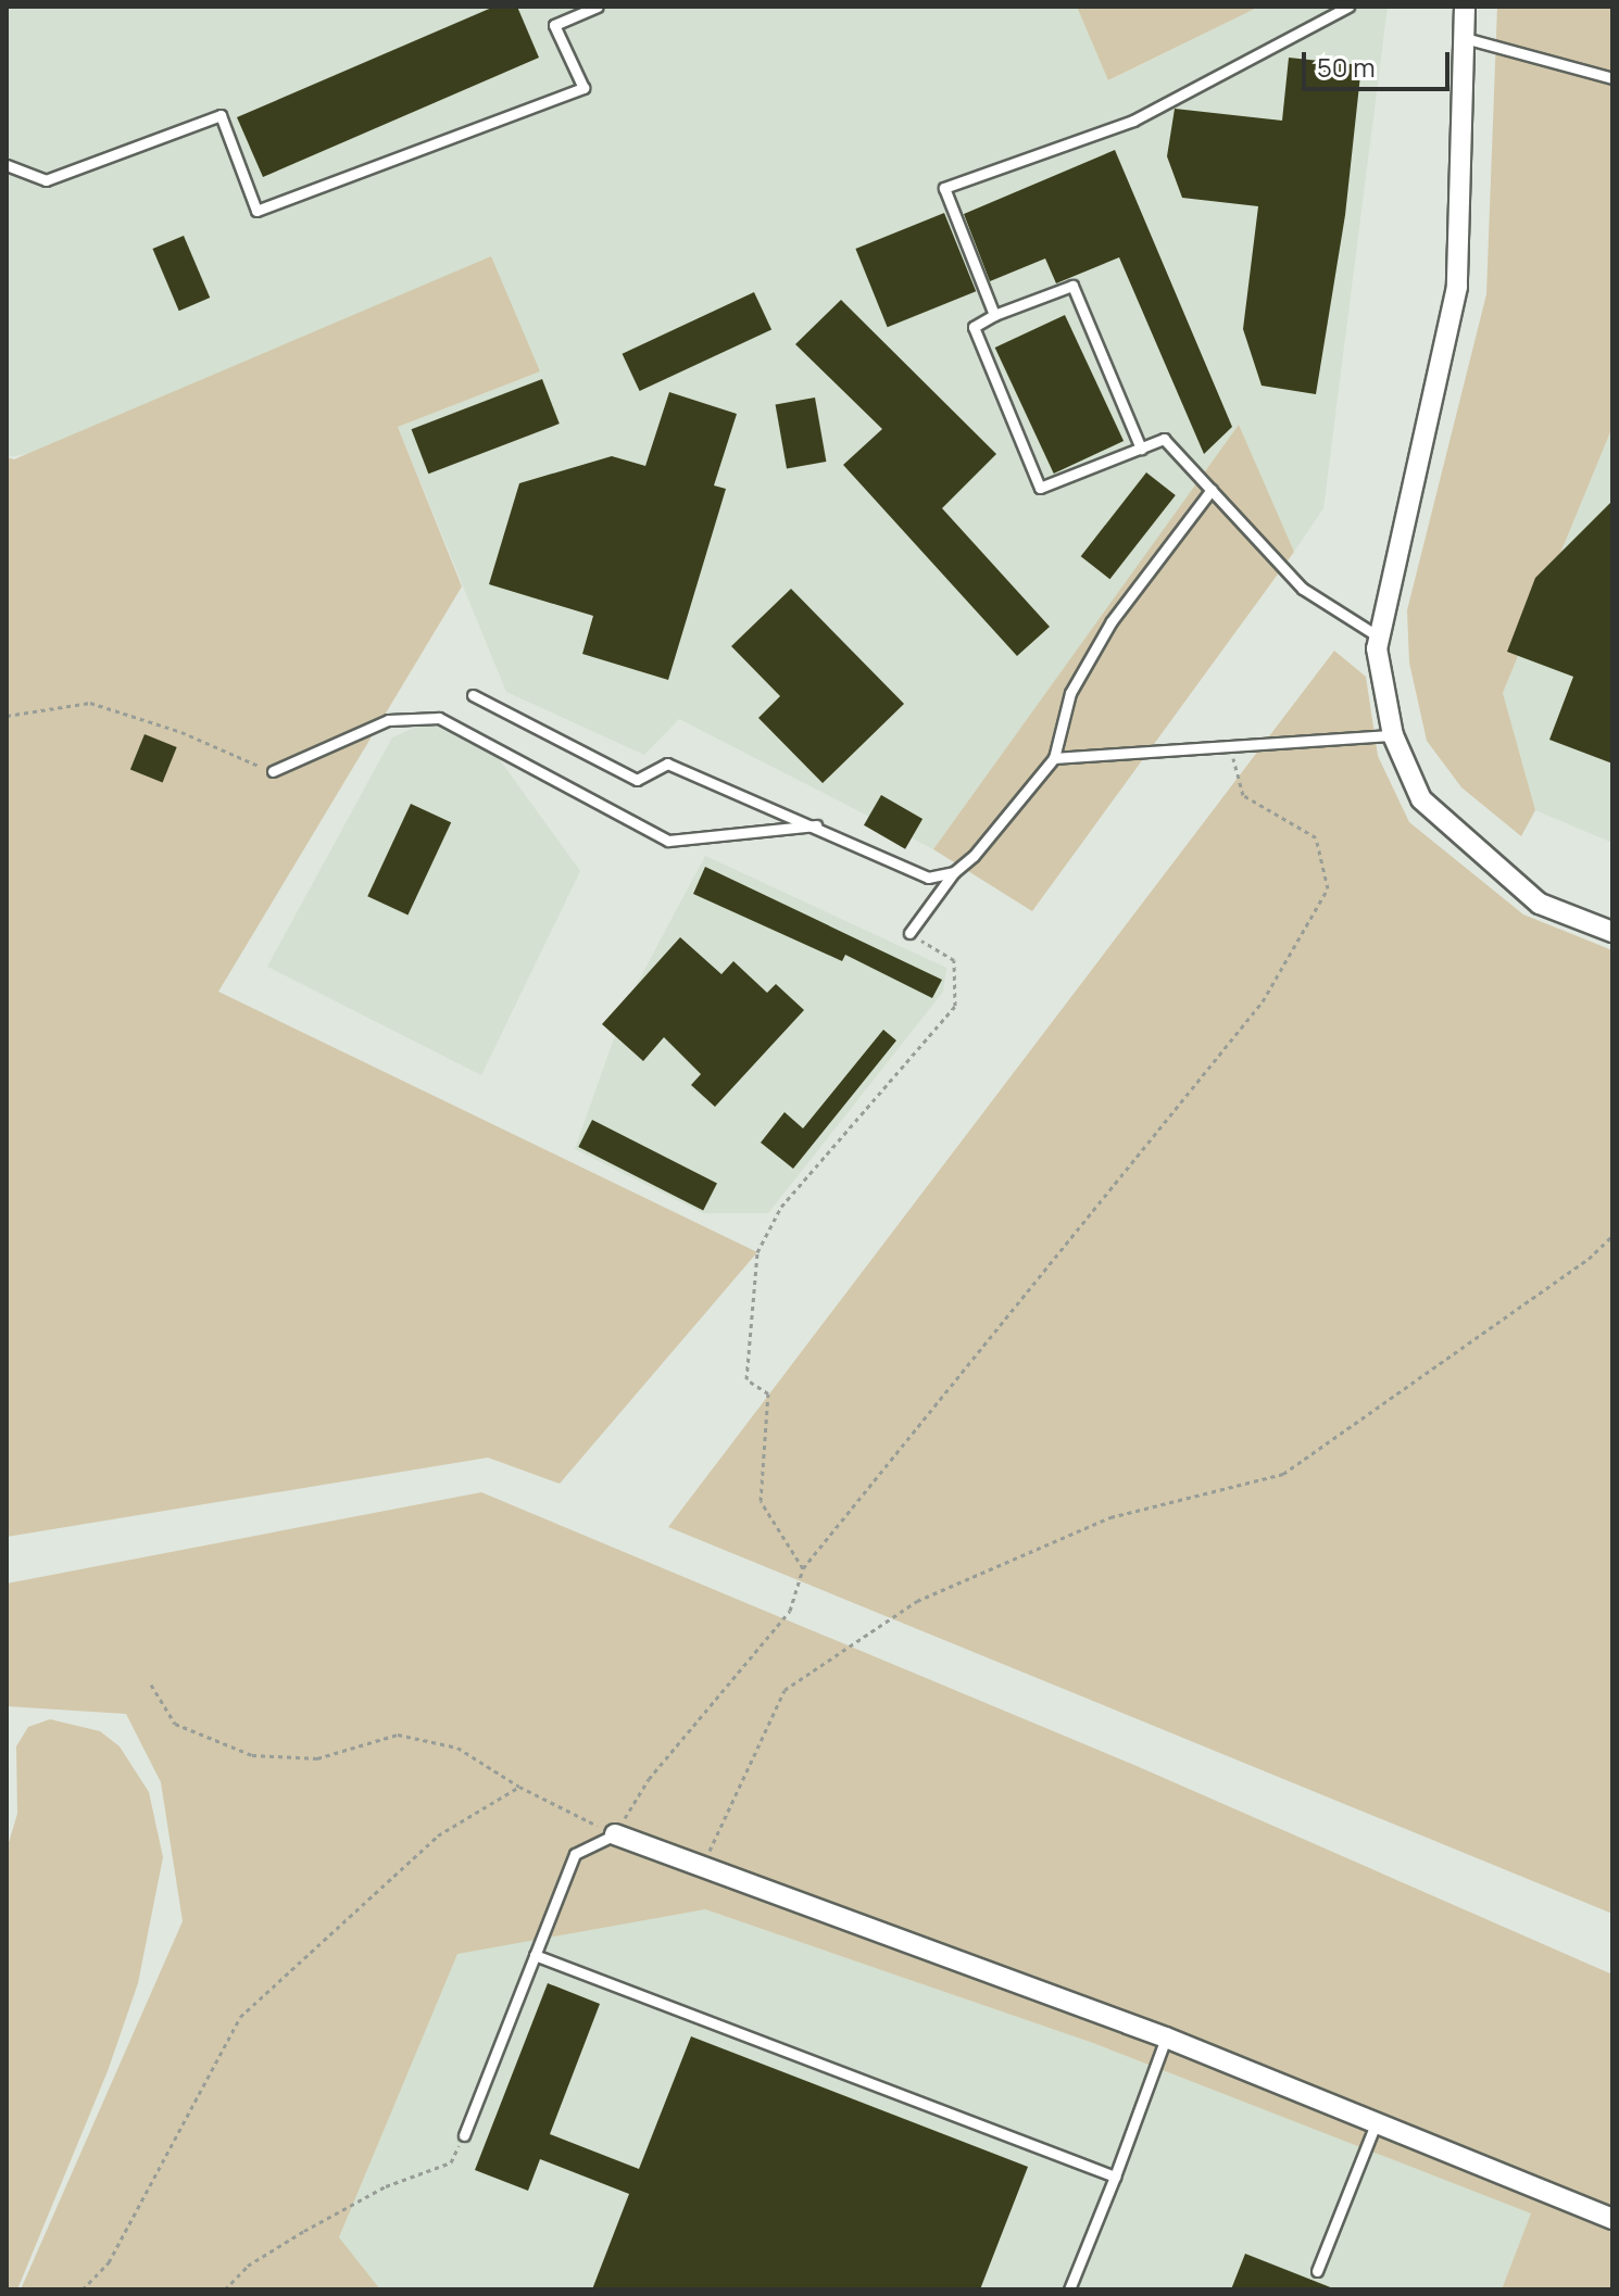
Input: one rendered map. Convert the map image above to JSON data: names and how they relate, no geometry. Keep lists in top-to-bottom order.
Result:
{
  "scale_bar": "50 m"
}
